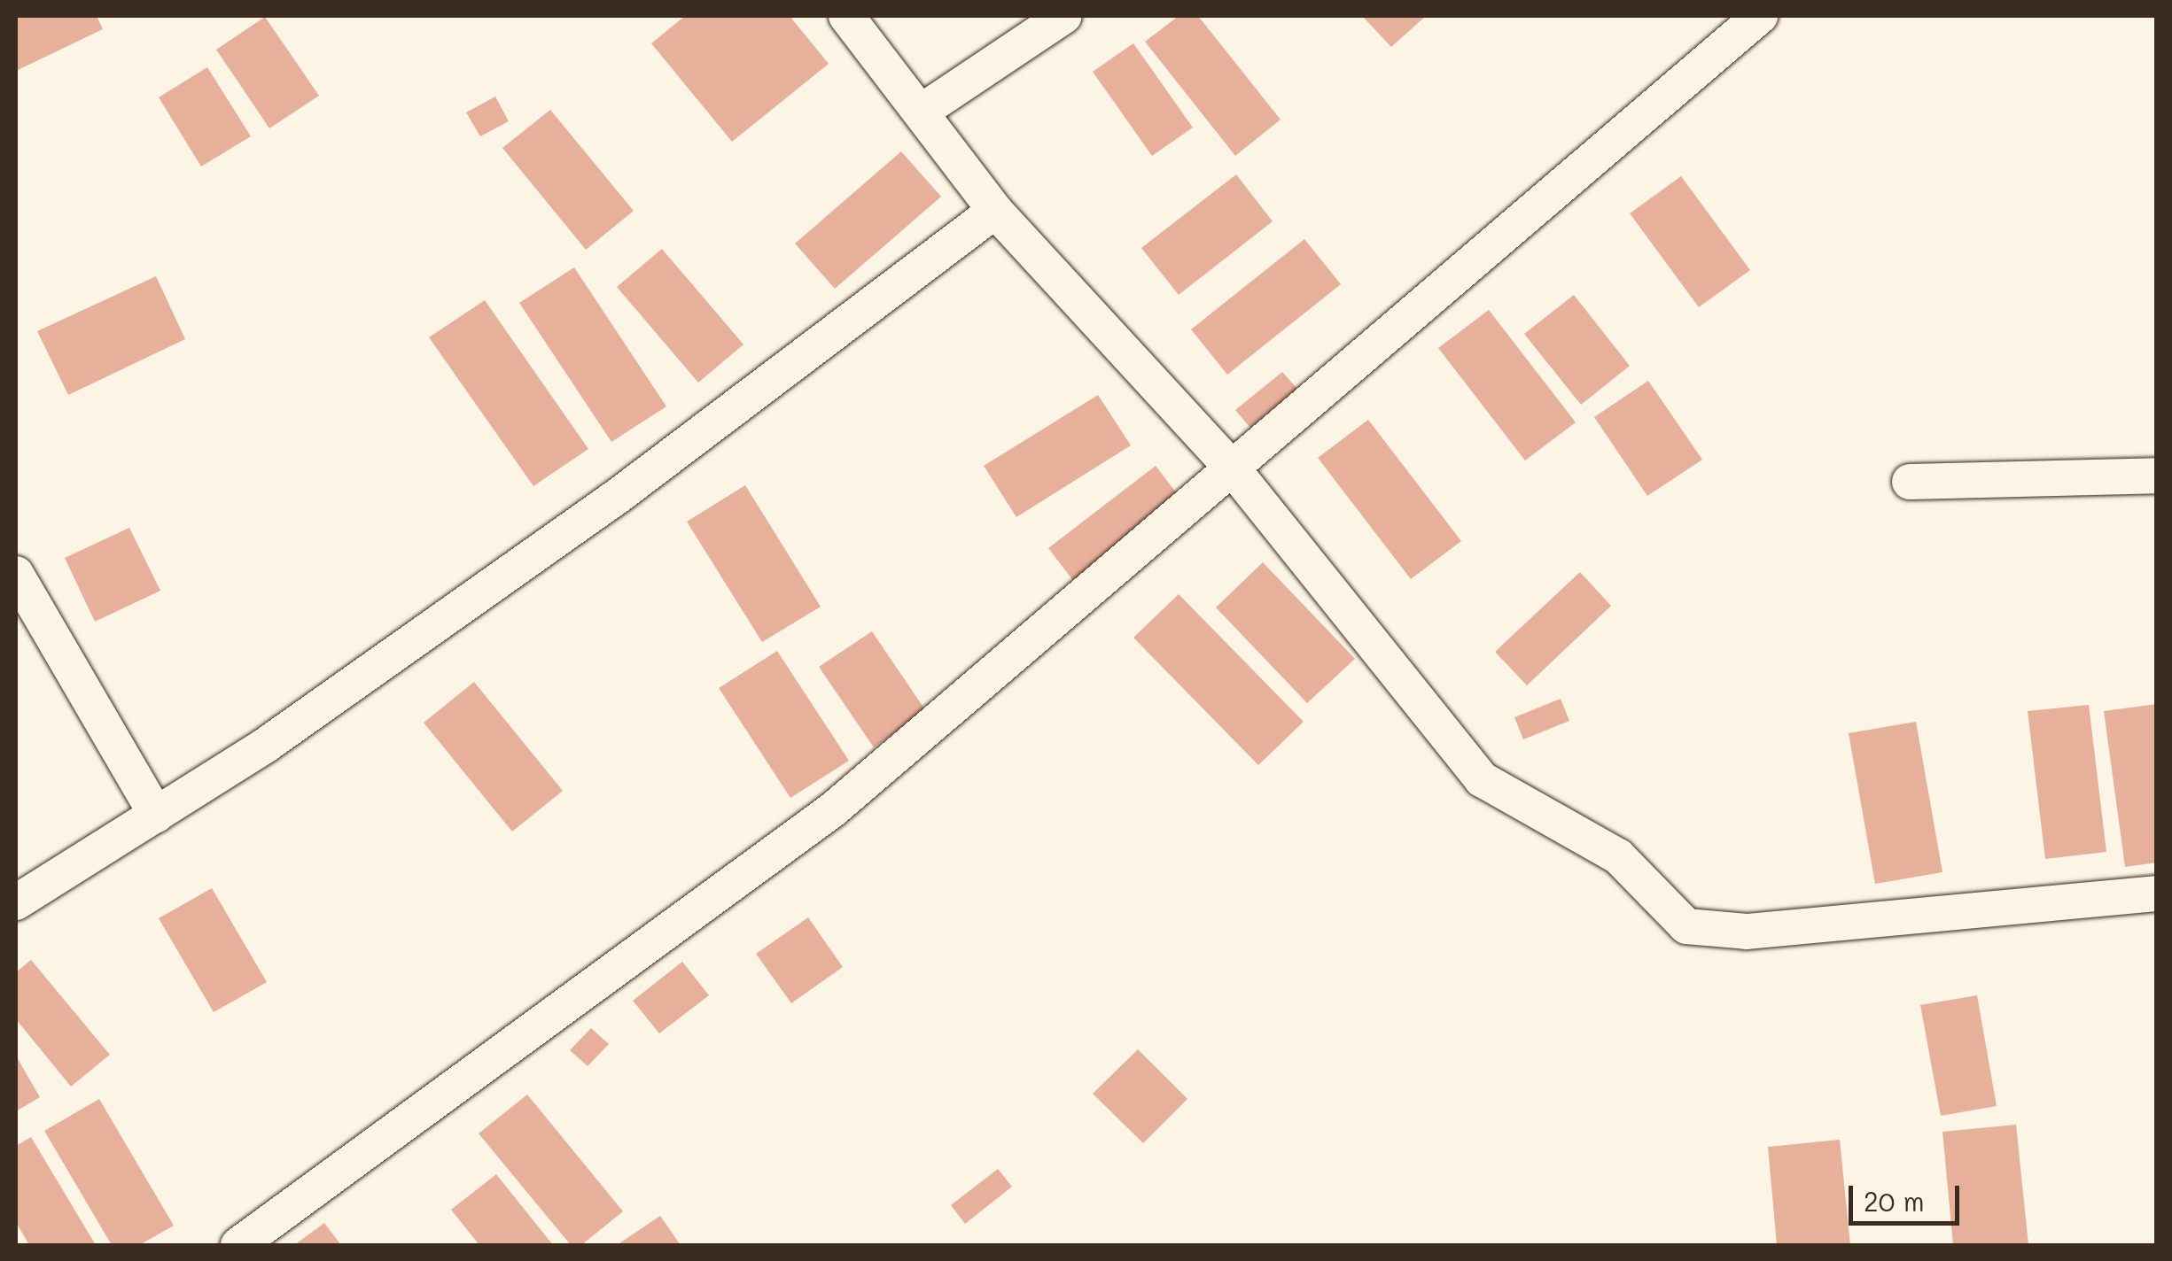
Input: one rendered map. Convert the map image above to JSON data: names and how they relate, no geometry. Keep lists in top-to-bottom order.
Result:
{
  "scale_bar": "20 m"
}
